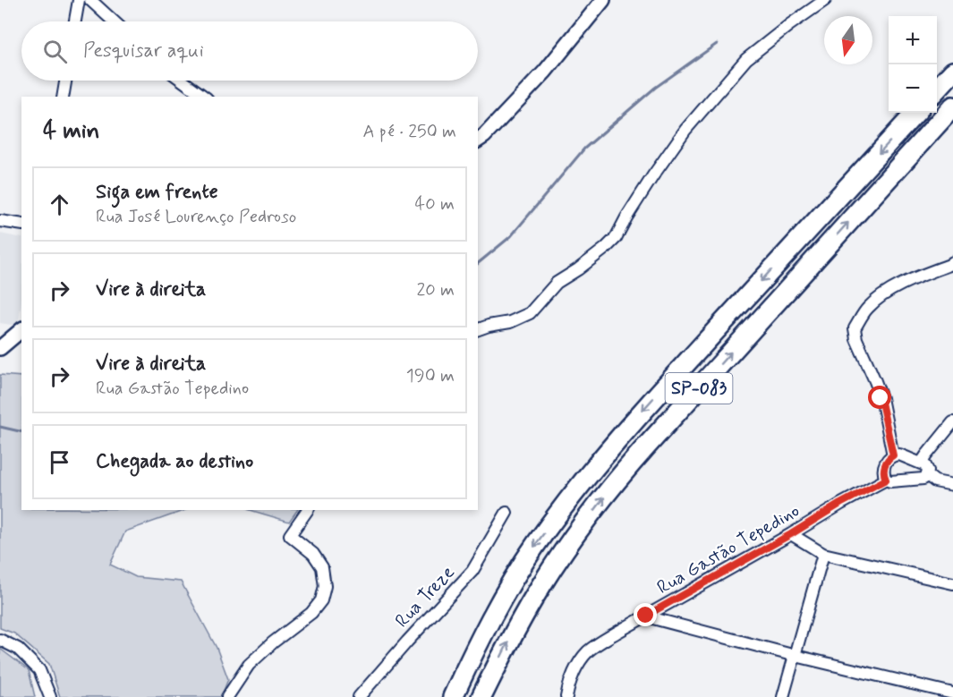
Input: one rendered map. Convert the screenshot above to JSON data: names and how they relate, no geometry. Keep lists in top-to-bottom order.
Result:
{
  "streets": {
    "highway": ["SP-083"],
    "street": ["Rua Gastão Tepedino", "Rua Treze"]
  },
  "north": "bottom",
  "page": {
    "map_buttons": ["+", "−"],
    "search": "Pesquisar aqui",
    "heading": ["4 min", "A pé · 250 m"],
    "list": [
      ["Siga em frente", "Rua José Lourenço Pedroso", "40 m"],
      ["Vire à direita", "20 m"],
      ["Vire à direita", "Rua Gastão Tepedino", "190 m"],
      "Chegada ao destino"
    ]
  }
}
